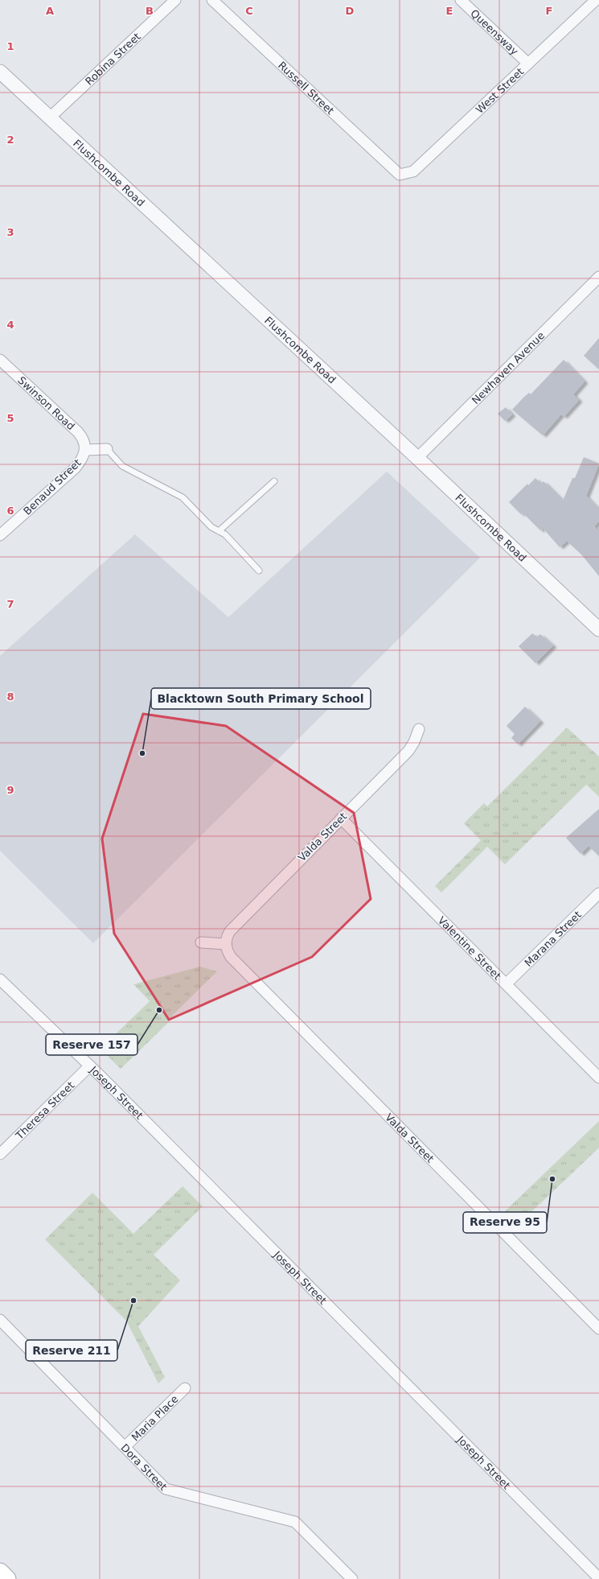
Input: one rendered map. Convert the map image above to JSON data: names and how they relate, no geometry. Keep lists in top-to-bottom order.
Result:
{
  "streets": {
    "street": [
      "Queensway",
      "Robina Street",
      "Russell Street",
      "West Street",
      "Flushcombe Road",
      "Newhaven Avenue",
      "Swinson Road",
      "Benaud Street",
      "Valda Street",
      "Marana Street",
      "Valentine Street",
      "Joseph Street",
      "Theresa Street",
      "Maria Place",
      "Dora Street"
    ]
  },
  "crossings": [
    ["Queensway", "West Street"],
    ["Robina Street", "Flushcombe Road"],
    ["Russell Street", "West Street"],
    ["Flushcombe Road", "Newhaven Avenue"],
    ["Swinson Road", "Benaud Street"],
    ["Valda Street", "Valentine Street"],
    ["Marana Street", "Valentine Street"],
    ["Joseph Street", "Theresa Street"],
    ["Maria Place", "Dora Street"]
  ],
  "places": [
    "Blacktown South Primary School",
    "Reserve 157",
    "Reserve 95",
    "Reserve 211"
  ],
  "grid": {
    "columns": [
      "A",
      "B",
      "C",
      "D",
      "E",
      "F"
    ],
    "rows": [
      "1",
      "2",
      "3",
      "4",
      "5",
      "6",
      "7",
      "8",
      "9"
    ]
  }
}
